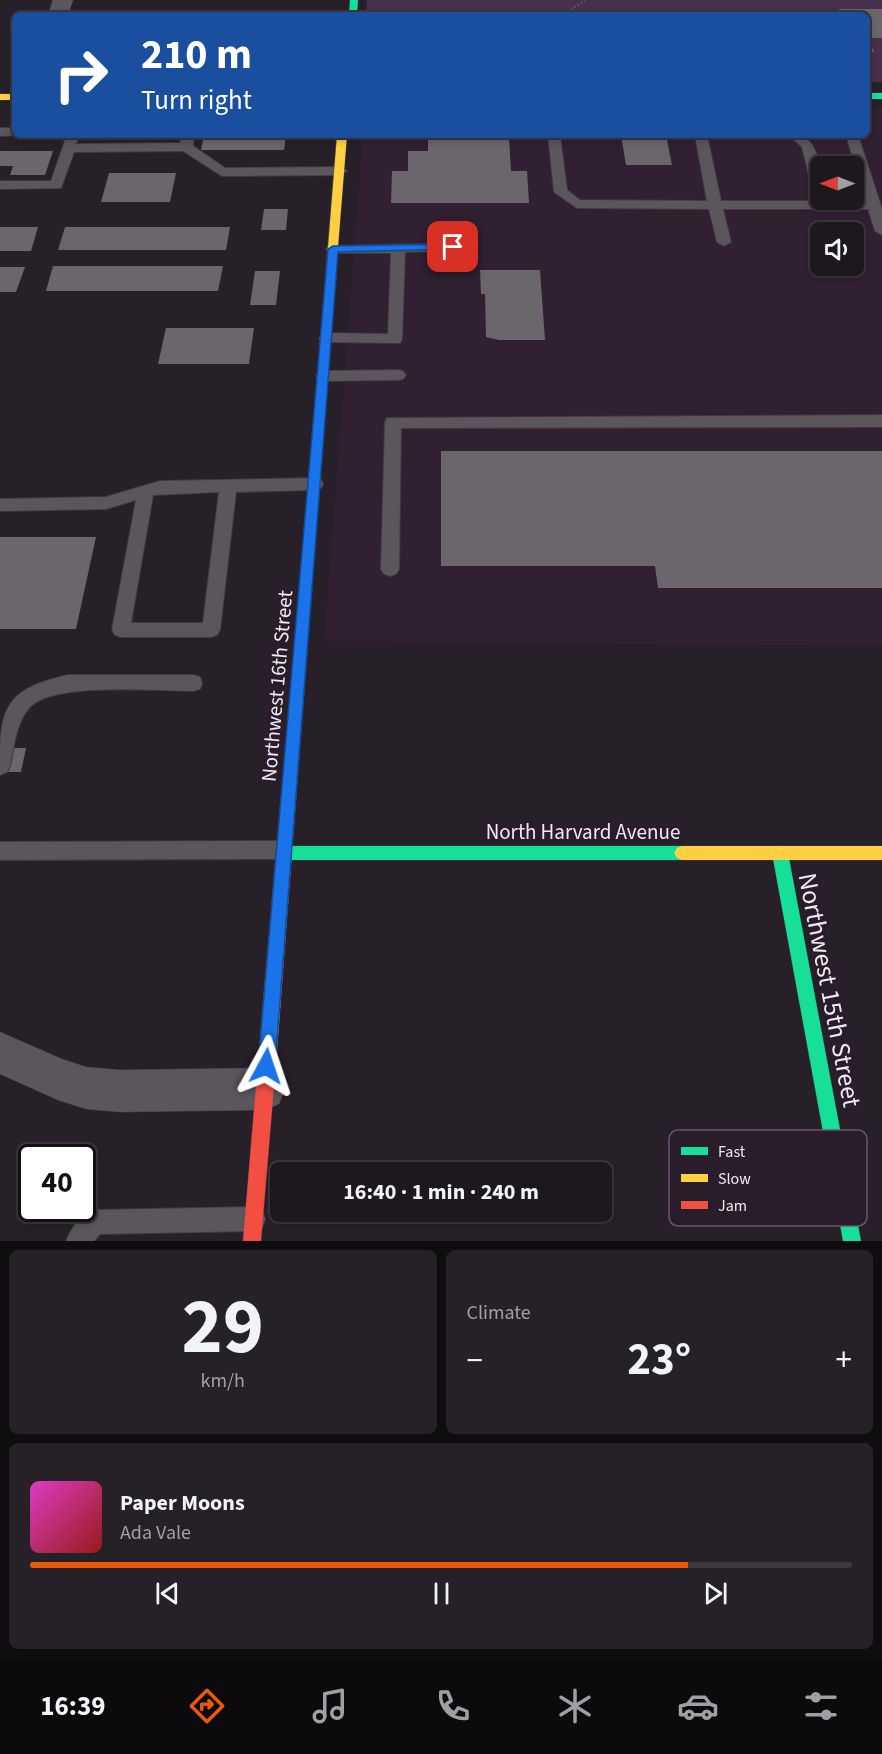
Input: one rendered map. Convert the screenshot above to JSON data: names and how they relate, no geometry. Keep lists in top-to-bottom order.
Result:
{
  "streets": {
    "street": ["Northwest 16th Street", "North Harvard Avenue", "Northwest 15th Street"]
  },
  "crossings": [
    ["Northwest 16th Street", "North Harvard Avenue"],
    ["North Harvard Avenue", "Northwest 15th Street"]
  ],
  "legend": ["Fast", "Slow", "Jam"],
  "north": "left",
  "page": {
    "turn": ["210 m", "Turn right"],
    "limit": "40",
    "trip": "16:40 · 1 min · 240 m",
    "tile": [
      ["29", "km/h"],
      "Climate"
    ],
    "heat": ["−", "23°", "+"],
    "song": ["Paper Moons", "Ada Vale"],
    "tabs": "16:39"
  }
}
